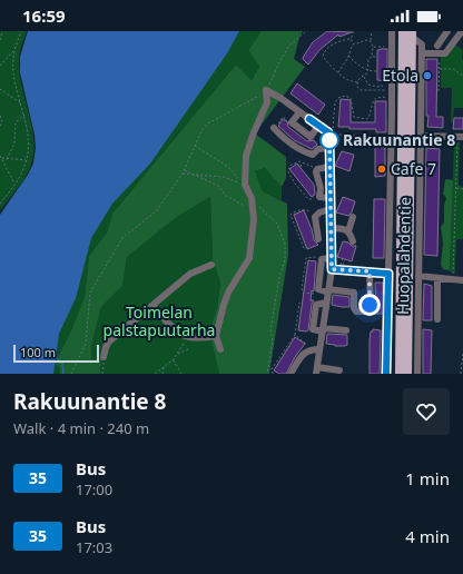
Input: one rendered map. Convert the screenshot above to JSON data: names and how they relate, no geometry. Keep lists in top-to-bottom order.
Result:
{
  "streets": {
    "main road": ["Huopalahdentie"]
  },
  "parks": ["Toimelan palstapuutarha"],
  "places": ["Etola", "Rakuunantie 8", "Cafe 7"],
  "lines": ["bus line 35"],
  "scale_bar": "100 m",
  "page": {
    "status": "16:59",
    "scale": "100 m",
    "heading": ["Rakuunantie 8", "Walk · 4 min · 240 m"],
    "list": [
      {
        "mark": "35",
        "name": "Bus",
        "note": "17:00",
        "value": "1 min"
      },
      {
        "mark": "35",
        "name": "Bus",
        "note": "17:03",
        "value": "4 min"
      }
    ]
  }
}
